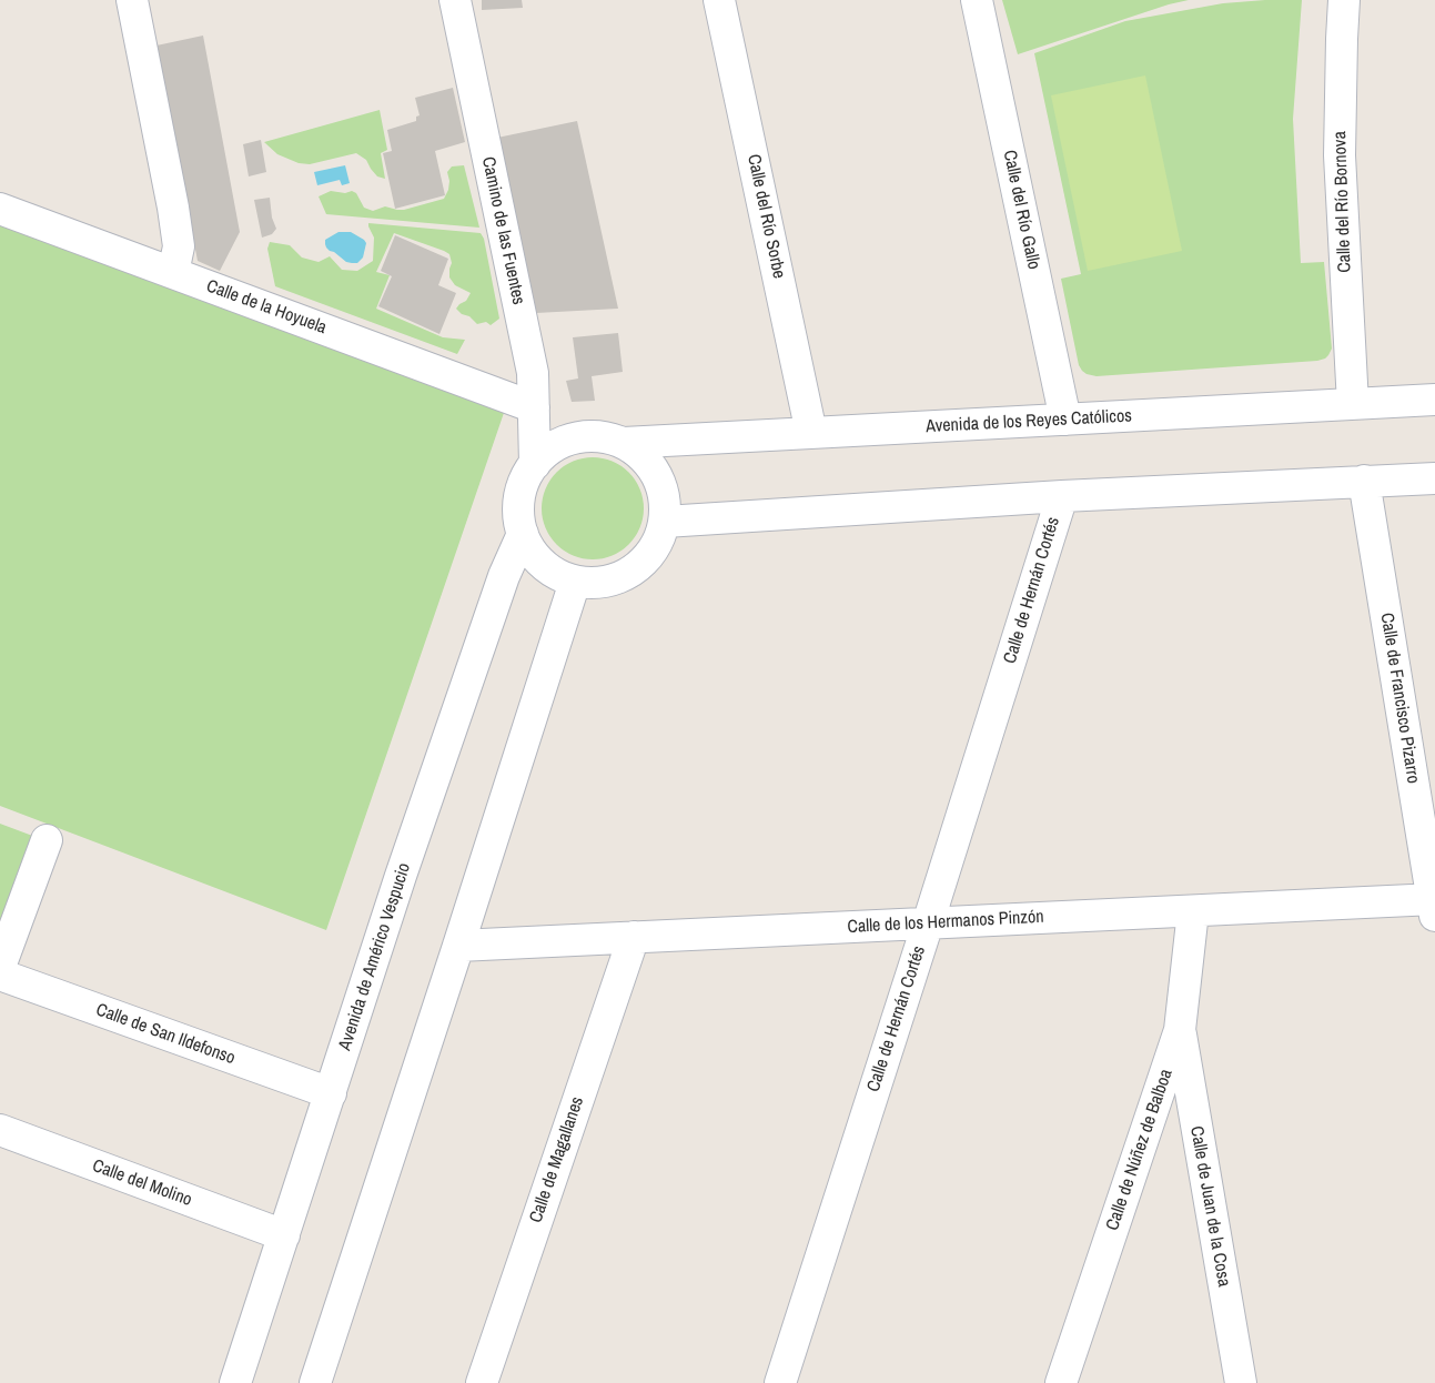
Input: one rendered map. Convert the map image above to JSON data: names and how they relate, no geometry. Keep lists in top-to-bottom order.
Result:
{
  "streets": {
    "street": [
      "Calle del Río Bornova",
      "Calle del Río Gallo",
      "Calle del Río Sorbe",
      "Camino de las Fuentes",
      "Calle de la Hoyuela",
      "Avenida de los Reyes Católicos",
      "Calle de Hernán Cortés",
      "Calle de Francisco Pizarro",
      "Calle de los Hermanos Pinzón",
      "Avenida de Américo Vespucio",
      "Calle de San Ildefonso",
      "Calle de Núñez de Balboa",
      "Calle de Magallanes",
      "Calle del Molino",
      "Calle de Juan de la Cosa"
    ]
  },
  "crossings": [
    ["Calle del Río Bornova", "Avenida de los Reyes Católicos"],
    ["Calle del Río Gallo", "Avenida de los Reyes Católicos"],
    ["Calle del Río Sorbe", "Avenida de los Reyes Católicos"],
    ["Camino de las Fuentes", "Calle de la Hoyuela"],
    ["Camino de las Fuentes", "Avenida de los Reyes Católicos"],
    ["Camino de las Fuentes", "Avenida de Américo Vespucio"],
    ["Avenida de los Reyes Católicos", "Avenida de Américo Vespucio"],
    ["Calle de Hernán Cortés", "Calle de los Hermanos Pinzón"],
    ["Calle de Francisco Pizarro", "Calle de los Hermanos Pinzón"],
    ["Calle de los Hermanos Pinzón", "Calle de Núñez de Balboa"],
    ["Calle de los Hermanos Pinzón", "Calle de Magallanes"],
    ["Avenida de Américo Vespucio", "Calle de San Ildefonso"],
    ["Avenida de Américo Vespucio", "Calle del Molino"],
    ["Calle de Núñez de Balboa", "Calle de Juan de la Cosa"]
  ]
}
